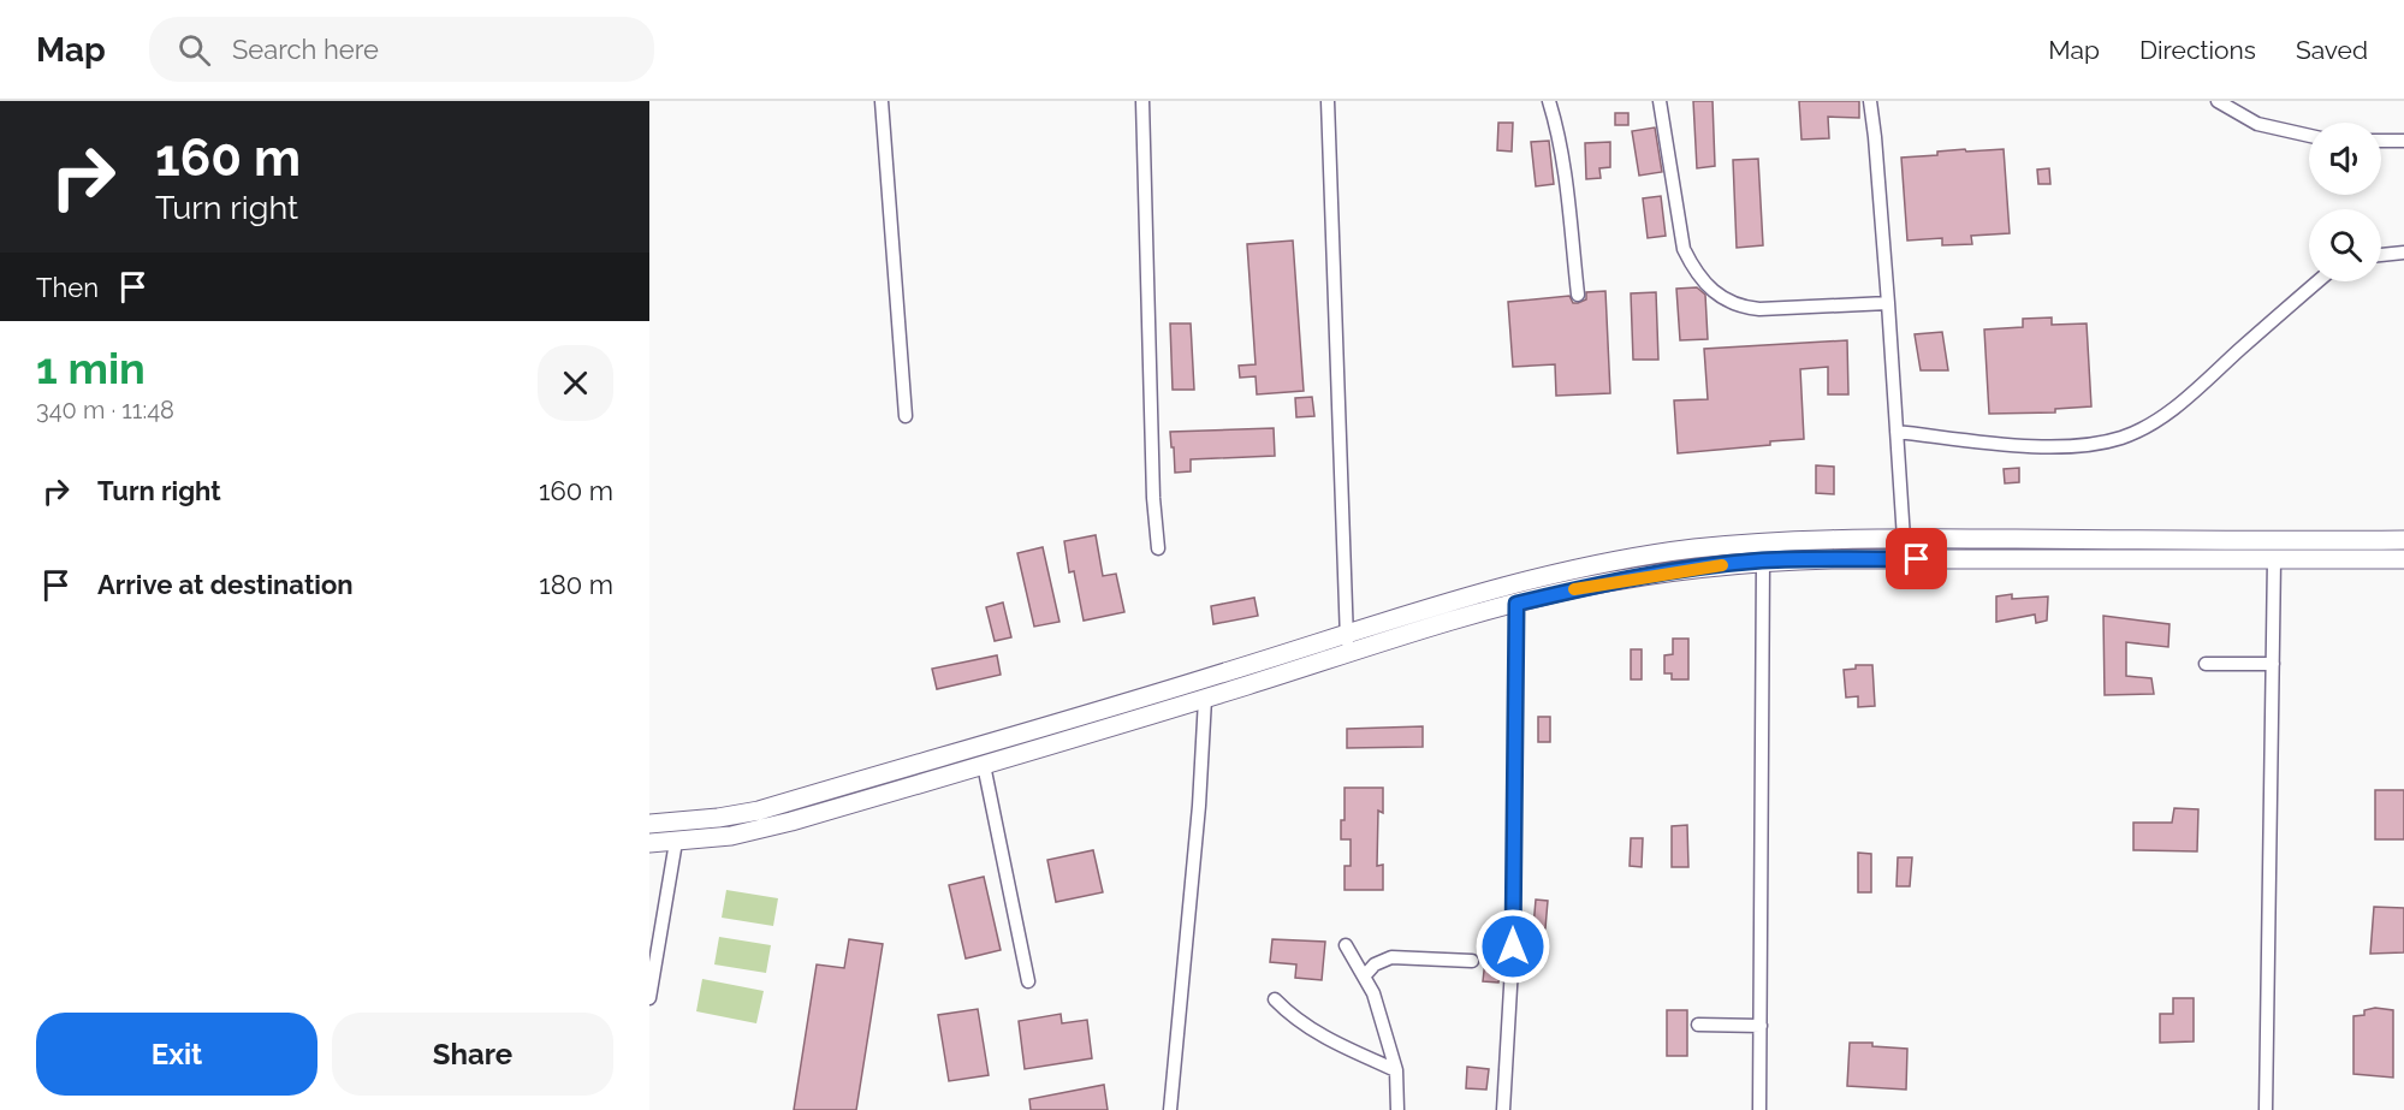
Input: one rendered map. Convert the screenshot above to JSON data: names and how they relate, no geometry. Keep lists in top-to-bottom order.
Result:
{
  "page": {
    "header": "Map",
    "search": "Search here",
    "nav": ["Map", "Directions", "Saved"],
    "turn": ["160 m", "Turn right"],
    "then": "Then",
    "heading": ["1 min", "340 m · 11:48"],
    "list": [
      {
        "name": "Turn right",
        "value": "160 m"
      },
      {
        "name": "Arrive at destination",
        "value": "180 m"
      }
    ],
    "buttons": ["Exit", "Share"]
  }
}
